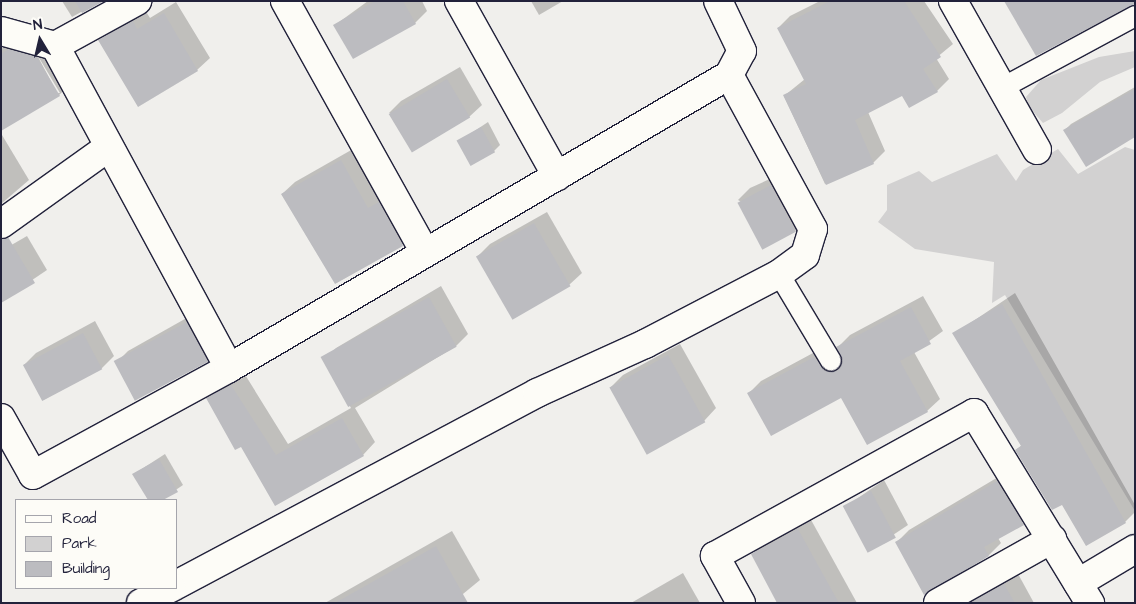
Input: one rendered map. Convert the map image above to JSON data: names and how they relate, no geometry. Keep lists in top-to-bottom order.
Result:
{
  "legend": ["Road", "Park", "Building"],
  "north": "top"
}
